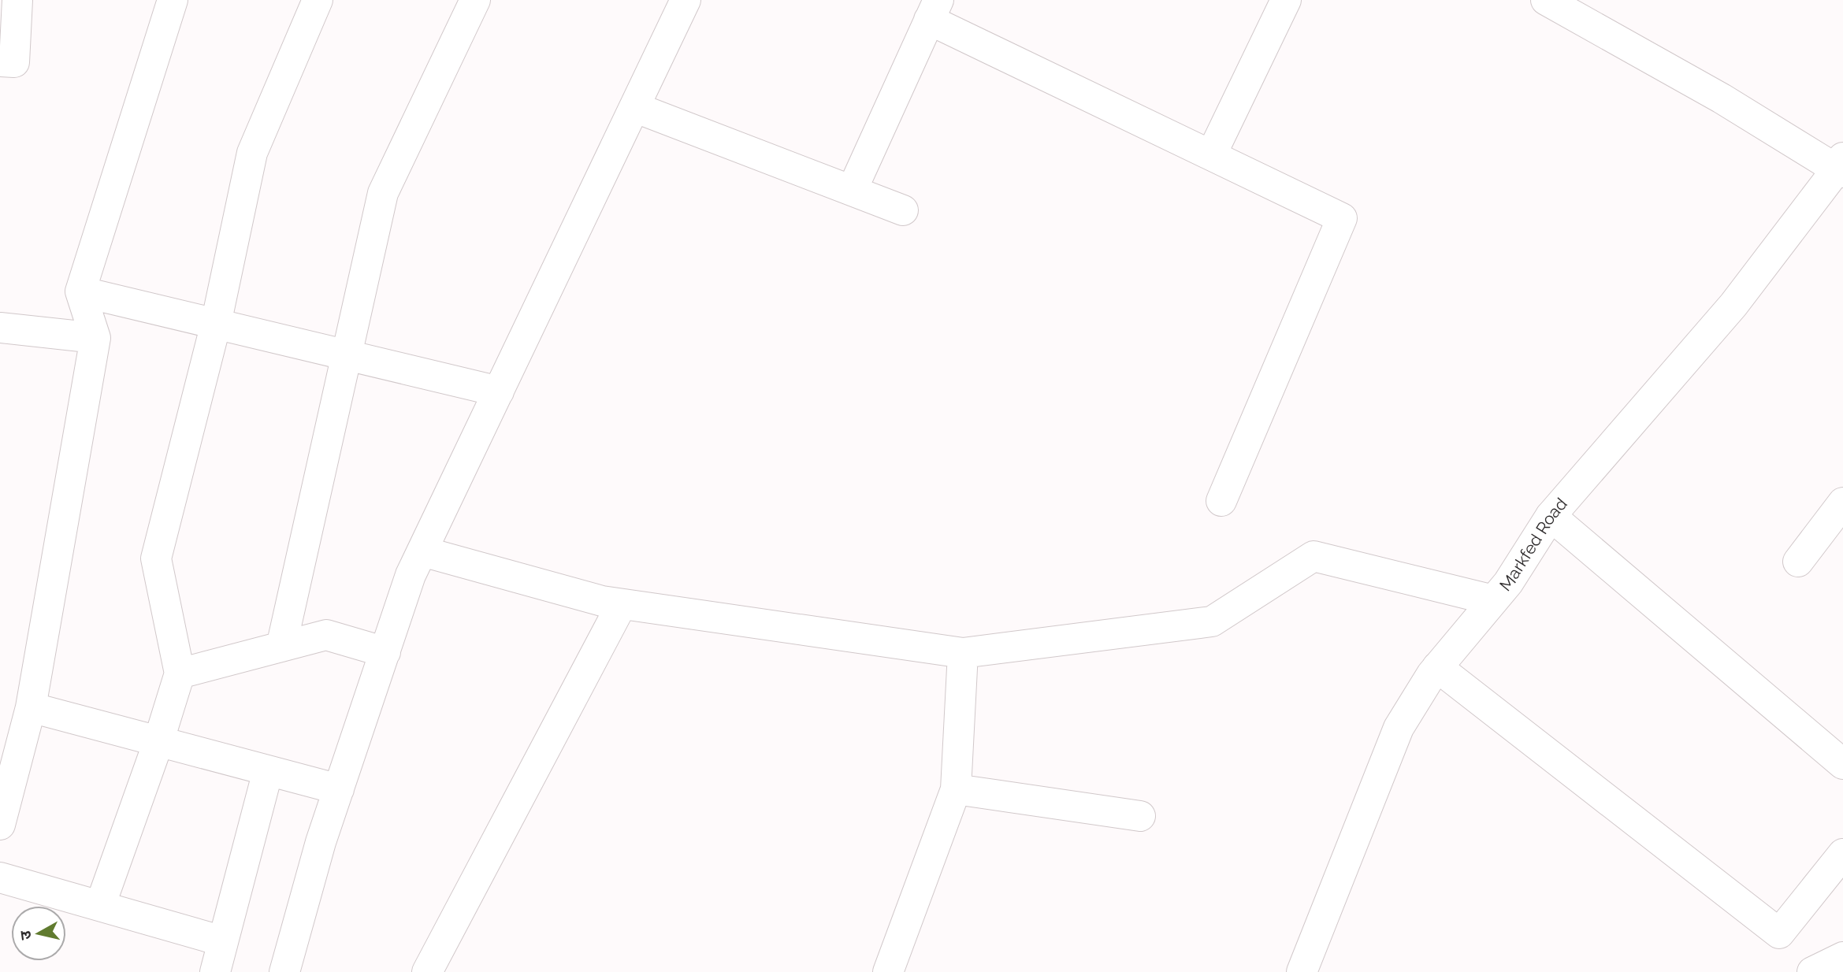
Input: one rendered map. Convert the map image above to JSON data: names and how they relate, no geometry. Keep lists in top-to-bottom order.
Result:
{
  "streets": {
    "main road": ["Markfed Road"]
  },
  "north": "left"
}
